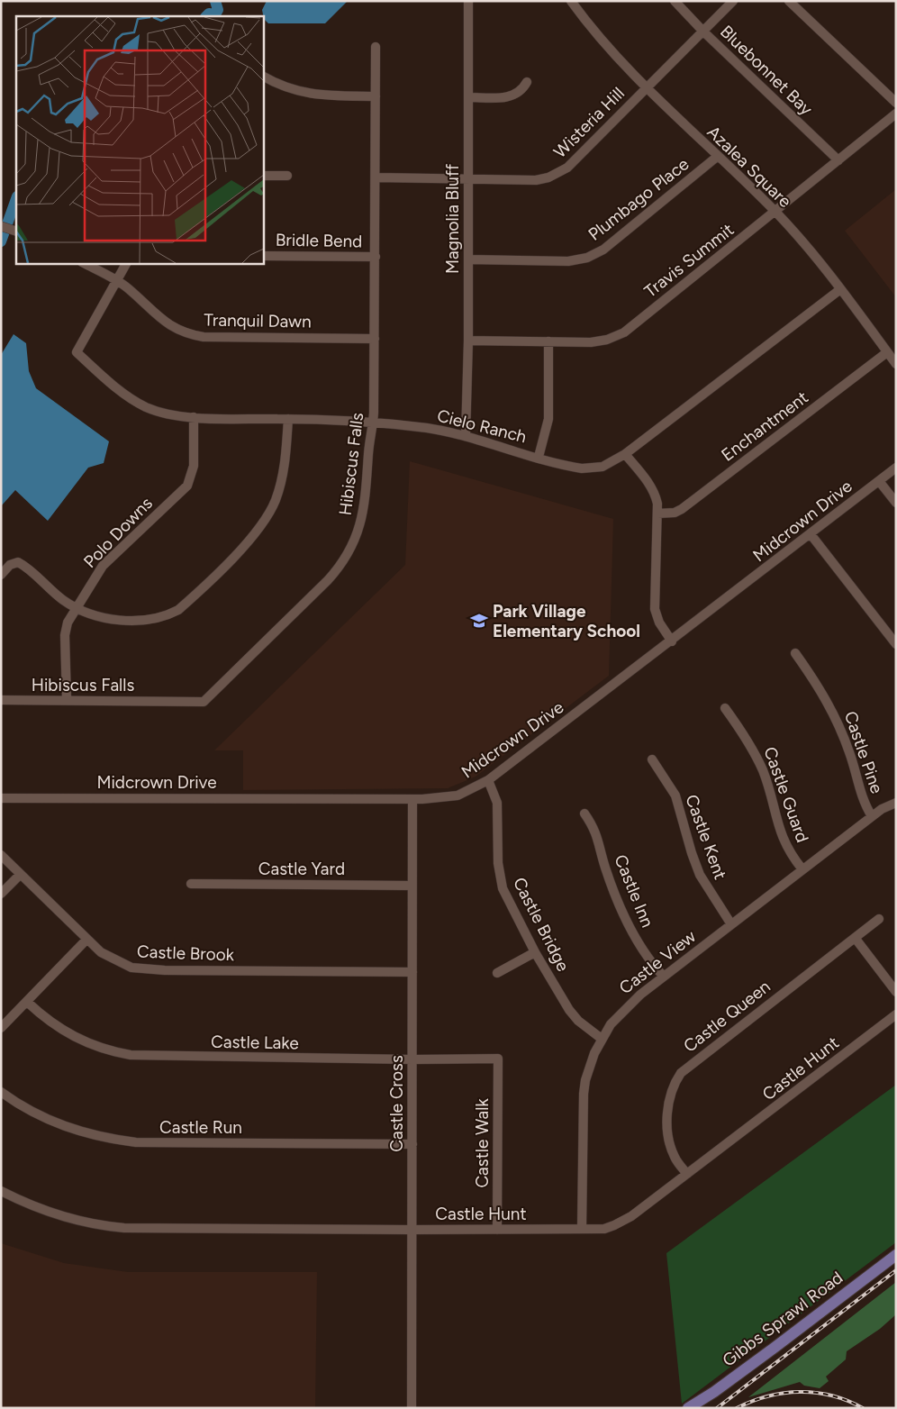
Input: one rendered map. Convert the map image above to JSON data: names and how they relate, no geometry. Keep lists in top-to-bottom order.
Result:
{
  "streets": {
    "main road": ["Gibbs Sprawl Road"],
    "street": [
      "Bluebonnet Bay",
      "Wisteria Hill",
      "Azalea Square",
      "Plumbago Place",
      "Magnolia Bluff",
      "Bridle Bend",
      "Travis Summit",
      "Tranquil Dawn",
      "Cielo Ranch",
      "Enchantment",
      "Hibiscus Falls",
      "Midcrown Drive",
      "Polo Downs",
      "Castle Pine",
      "Castle Guard",
      "Castle Kent",
      "Castle Yard",
      "Castle Inn",
      "Castle Bridge",
      "Castle Brook",
      "Castle View",
      "Castle Queen",
      "Castle Lake",
      "Castle Hunt",
      "Castle Cross",
      "Castle Run",
      "Castle Walk"
    ]
  },
  "crossings": [
    ["Bluebonnet Bay", "Wisteria Hill"],
    ["Bluebonnet Bay", "Travis Summit"],
    ["Wisteria Hill", "Azalea Square"],
    ["Wisteria Hill", "Magnolia Bluff"],
    ["Wisteria Hill", "Hibiscus Falls"],
    ["Azalea Square", "Plumbago Place"],
    ["Azalea Square", "Travis Summit"],
    ["Azalea Square", "Cielo Ranch"],
    ["Azalea Square", "Enchantment"],
    ["Plumbago Place", "Magnolia Bluff"],
    ["Magnolia Bluff", "Travis Summit"],
    ["Magnolia Bluff", "Cielo Ranch"],
    ["Bridle Bend", "Hibiscus Falls"],
    ["Tranquil Dawn", "Cielo Ranch"],
    ["Tranquil Dawn", "Hibiscus Falls"],
    ["Cielo Ranch", "Hibiscus Falls"],
    ["Cielo Ranch", "Polo Downs"],
    ["Hibiscus Falls", "Polo Downs"],
    ["Midcrown Drive", "Castle Bridge"],
    ["Midcrown Drive", "Castle Cross"],
    ["Castle Pine", "Castle View"],
    ["Castle Guard", "Castle View"],
    ["Castle Kent", "Castle View"],
    ["Castle Yard", "Castle Cross"],
    ["Castle Inn", "Castle View"],
    ["Castle Bridge", "Castle View"],
    ["Castle Brook", "Castle Cross"],
    ["Castle View", "Castle Hunt"],
    ["Castle Queen", "Castle Hunt"],
    ["Castle Lake", "Castle Cross"],
    ["Castle Lake", "Castle Walk"],
    ["Castle Hunt", "Castle Cross"],
    ["Castle Hunt", "Castle Walk"],
    ["Castle Cross", "Castle Run"]
  ],
  "places": {
    "school or university": ["Park Village Elementary School"]
  }
}
